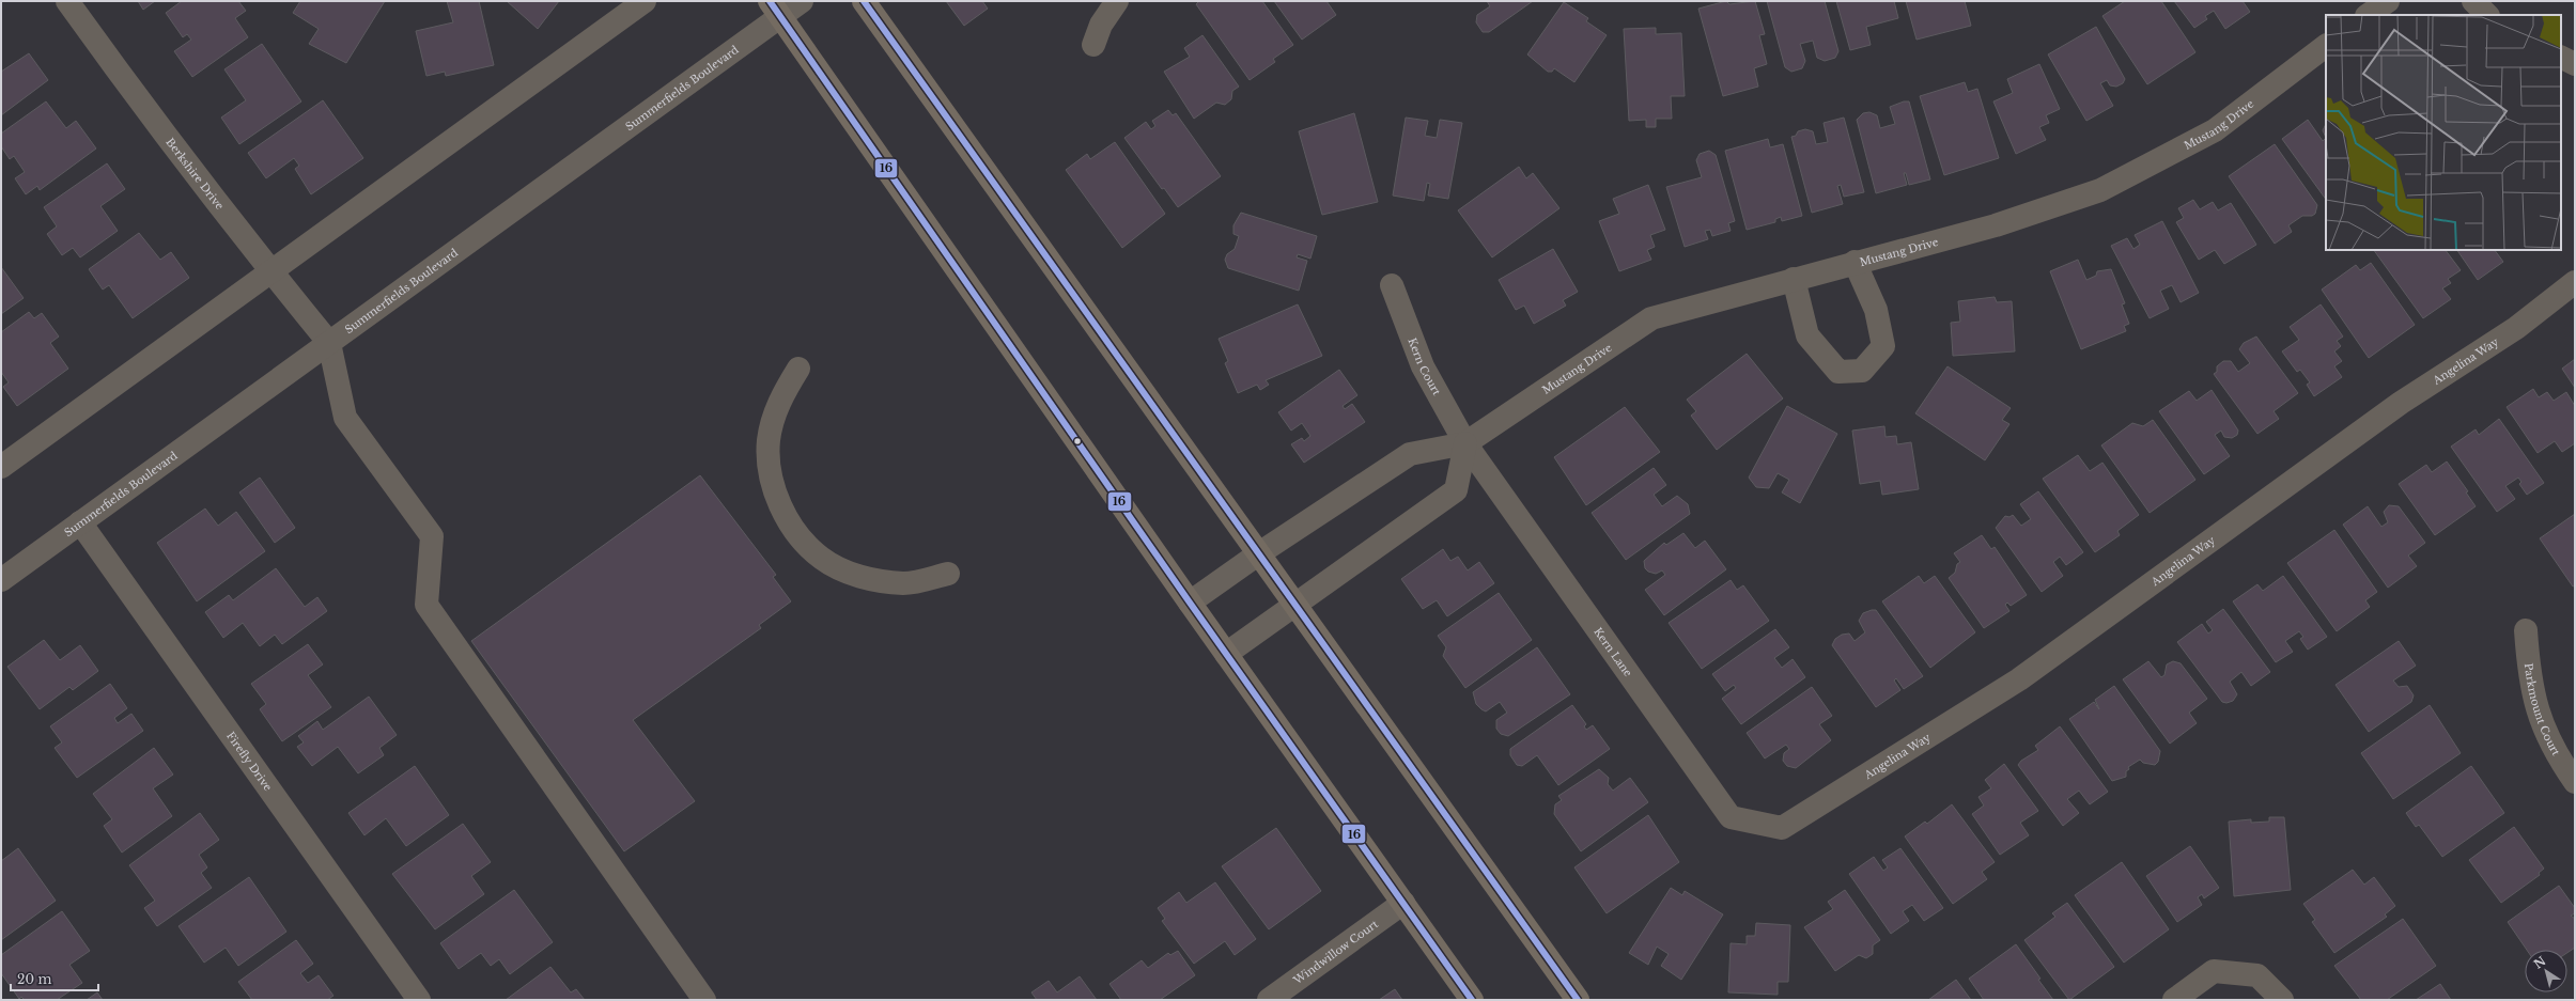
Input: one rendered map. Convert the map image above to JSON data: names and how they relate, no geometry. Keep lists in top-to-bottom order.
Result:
{
  "streets": {
    "street": [
      "Summerfields Boulevard",
      "Mustang Drive",
      "Berkshire Drive",
      "Angelina Way",
      "Kern Court",
      "Kern Lane",
      "Parkmount Court",
      "Firefly Drive",
      "Windwillow Court"
    ]
  },
  "crossings": [
    ["Summerfields Boulevard", "Berkshire Drive"],
    ["Summerfields Boulevard", "Firefly Drive"],
    ["Mustang Drive", "Kern Court"],
    ["Mustang Drive", "Kern Lane"],
    ["Angelina Way", "Kern Lane"],
    ["Kern Court", "Kern Lane"]
  ],
  "lines": ["transit line 16"],
  "scale_bar": "20 m",
  "north": "top left"
}
